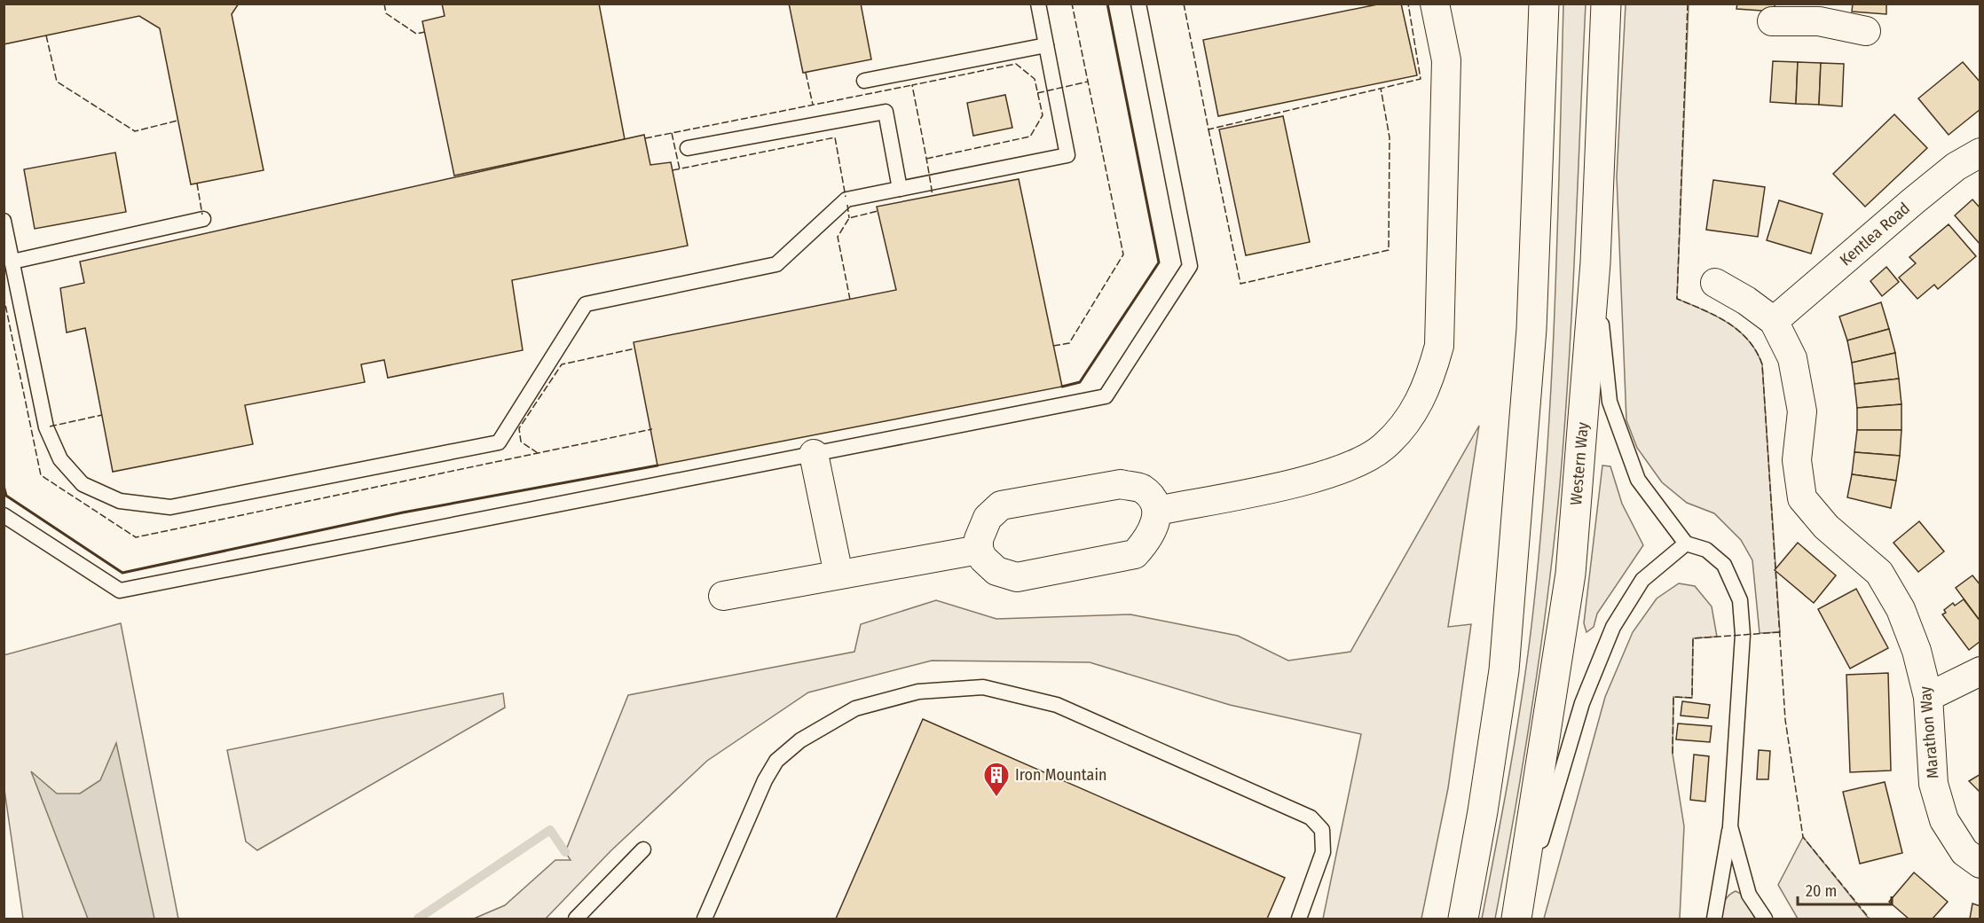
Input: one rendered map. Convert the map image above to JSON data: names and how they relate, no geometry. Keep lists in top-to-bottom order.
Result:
{
  "streets": {
    "main road": ["Western Way"],
    "street": ["Kentlea Road", "Marathon Way"]
  },
  "crossings": [
    ["Kentlea Road", "Marathon Way"]
  ],
  "places": {
    "building": ["Iron Mountain"]
  },
  "scale_bar": "20 m"
}
